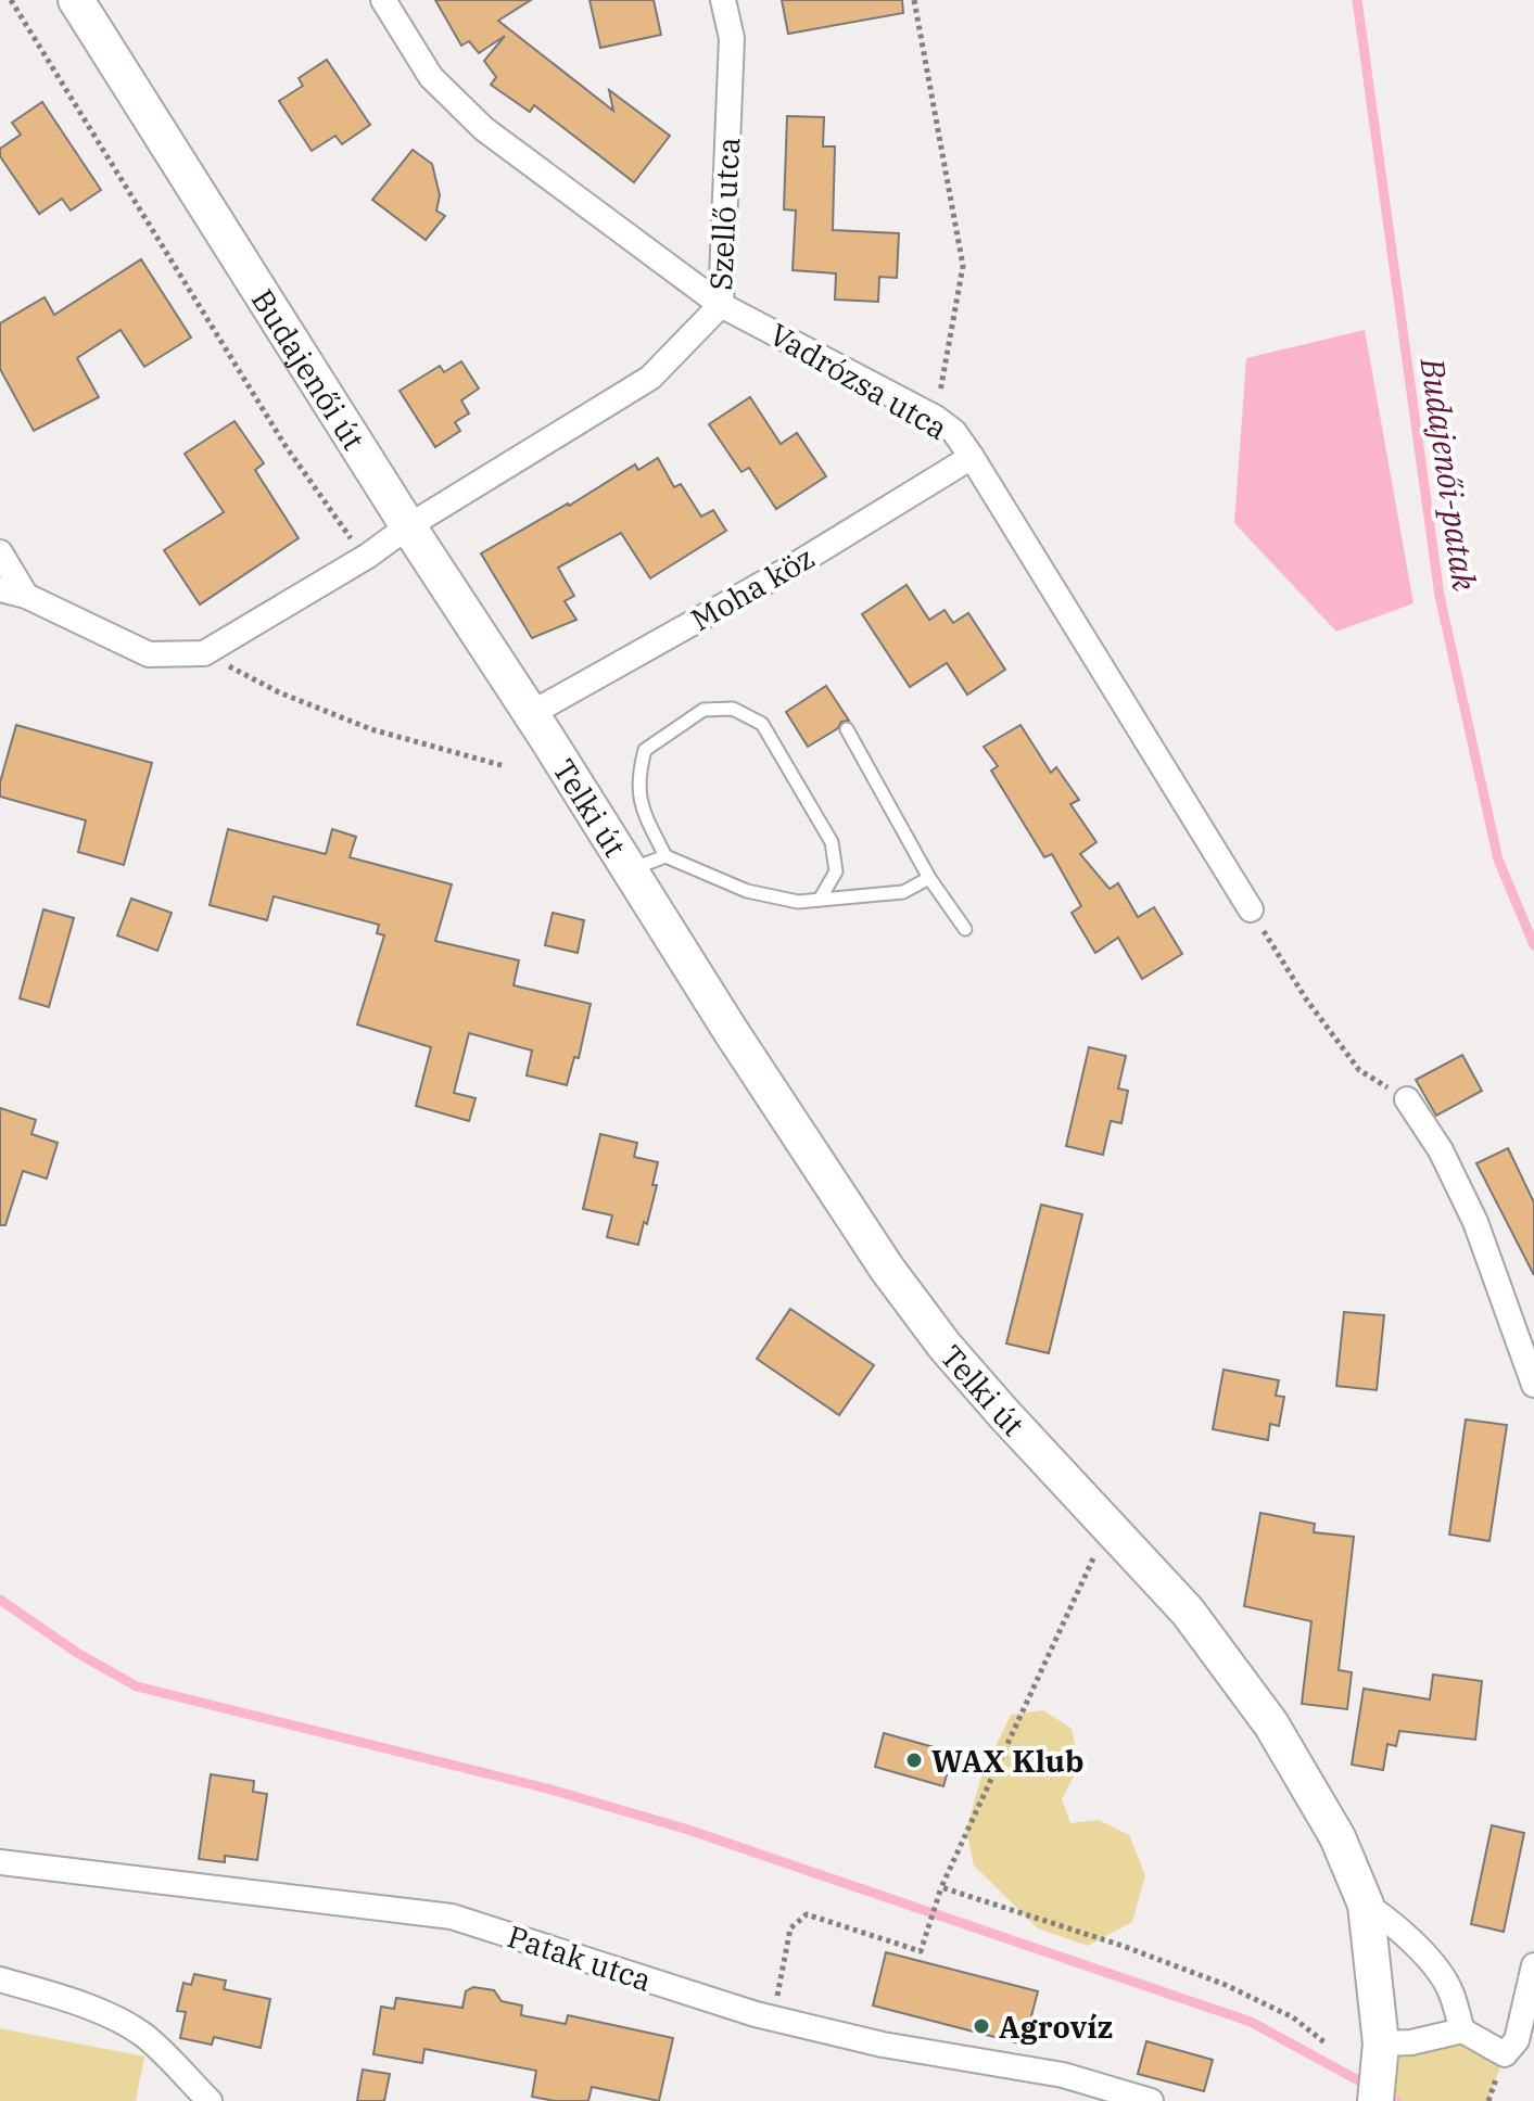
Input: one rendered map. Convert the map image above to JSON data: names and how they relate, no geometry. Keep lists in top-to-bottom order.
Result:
{
  "streets": {
    "main road": ["Budajenői út", "Telki út"],
    "street": [
      "Szellő utca",
      "Vadrózsa utca",
      "Moha köz",
      "Patak utca"
    ]
  },
  "crossings": [
    ["Szellő utca", "Budajenői út"],
    ["Szellő utca", "Vadrózsa utca"],
    ["Budajenői út", "Moha köz"],
    ["Budajenői út", "Telki út"],
    ["Vadrózsa utca", "Moha köz"],
    ["Moha köz", "Telki út"]
  ],
  "water": ["Budajenői-patak"],
  "places": ["WAX Klub", "Agrovíz"]
}
